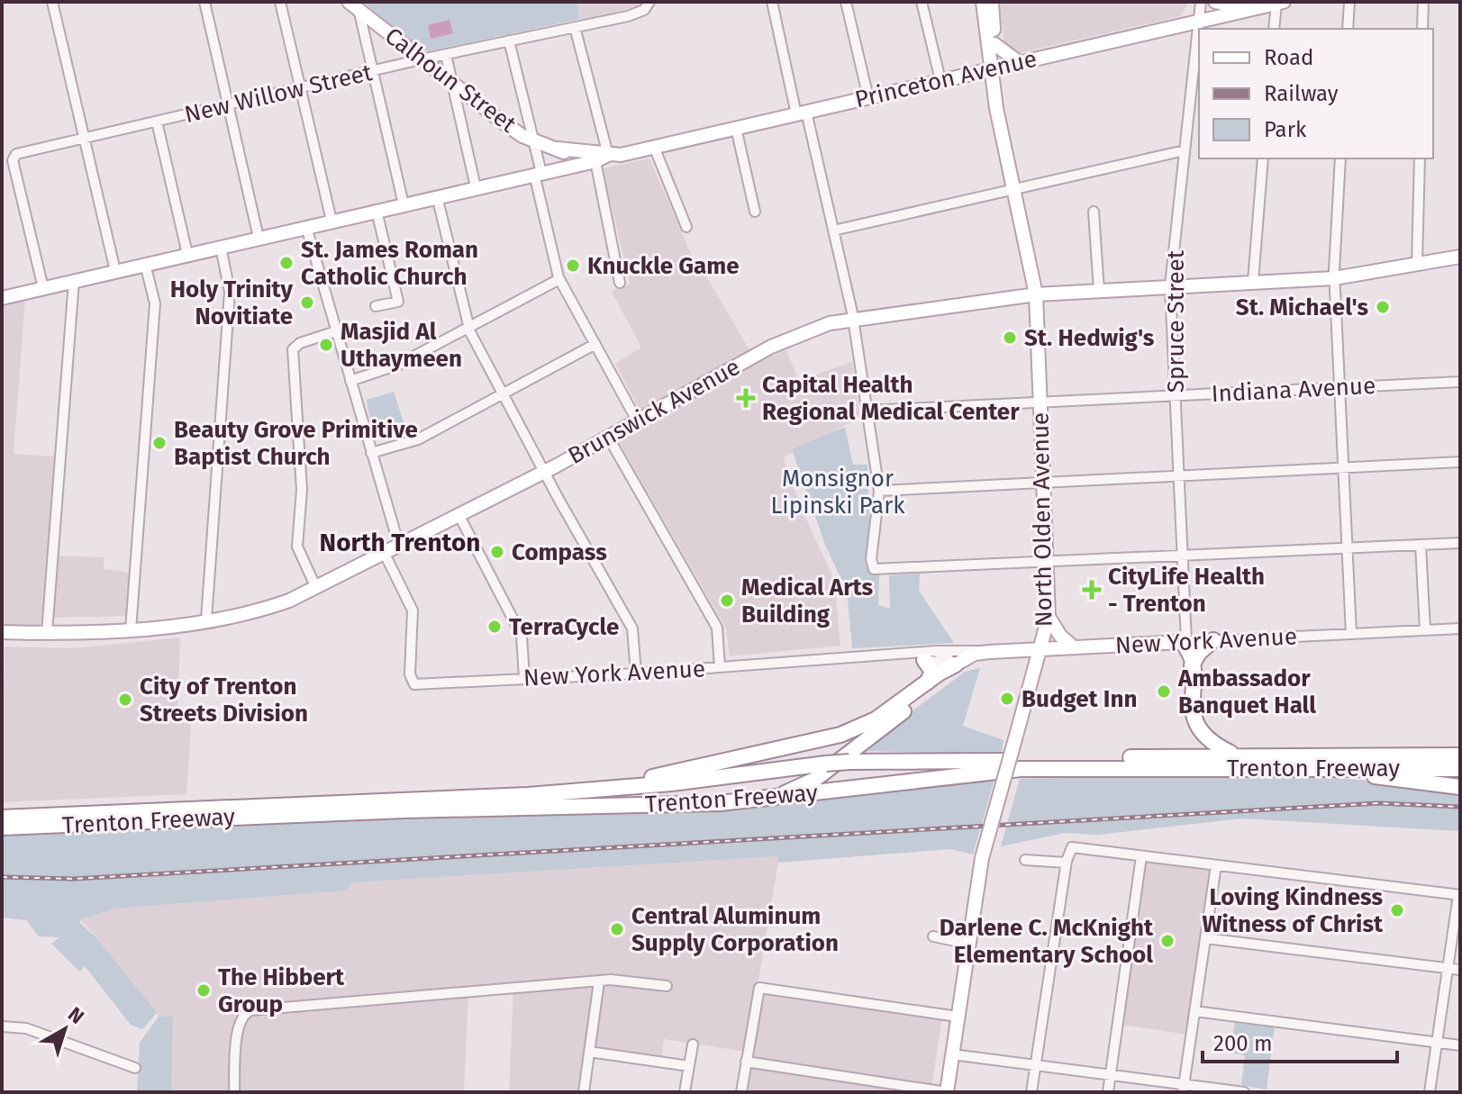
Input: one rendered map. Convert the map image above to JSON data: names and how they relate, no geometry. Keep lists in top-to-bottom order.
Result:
{
  "streets": {
    "highway": ["Trenton Freeway"],
    "main road": [
      "Princeton Avenue",
      "Calhoun Street",
      "Brunswick Avenue",
      "North Olden Avenue",
      "New York Avenue"
    ],
    "street": ["New Willow Street", "Spruce Street", "Indiana Avenue"]
  },
  "crossings": [
    ["Princeton Avenue", "Calhoun Street"],
    ["Princeton Avenue", "New Willow Street"],
    ["Princeton Avenue", "Spruce Street"],
    ["Princeton Avenue", "North Olden Avenue"],
    ["Calhoun Street", "New Willow Street"],
    ["Spruce Street", "Indiana Avenue"],
    ["Spruce Street", "Brunswick Avenue"],
    ["Spruce Street", "New York Avenue"],
    ["Indiana Avenue", "North Olden Avenue"],
    ["Brunswick Avenue", "North Olden Avenue"],
    ["Brunswick Avenue", "New York Avenue"],
    ["North Olden Avenue", "New York Avenue"]
  ],
  "districts": ["North Trenton"],
  "parks": ["Monsignor Lipinski Park"],
  "places": {
    "other": [
      "St. James Roman Catholic Church",
      "Knuckle Game",
      "Holy Trinity Novitiate",
      "St. Michael's",
      "St. Hedwig's",
      "Masjid Al Uthaymeen",
      "Beauty Grove Primitive Baptist Church",
      "Compass",
      "Medical Arts Building",
      "TerraCycle",
      "Ambassador Banquet Hall",
      "Budget Inn",
      "City of Trenton Streets Division",
      "Loving Kindness Witness of Christ",
      "Central Aluminum Supply Corporation",
      "Darlene C. McKnight Elementary School",
      "The Hibbert Group"
    ],
    "health": ["Capital Health Regional Medical Center", "CityLife Health - Trenton"]
  },
  "legend": ["Road", "Railway", "Park"],
  "scale_bar": "200 m",
  "north": "top right"
}
